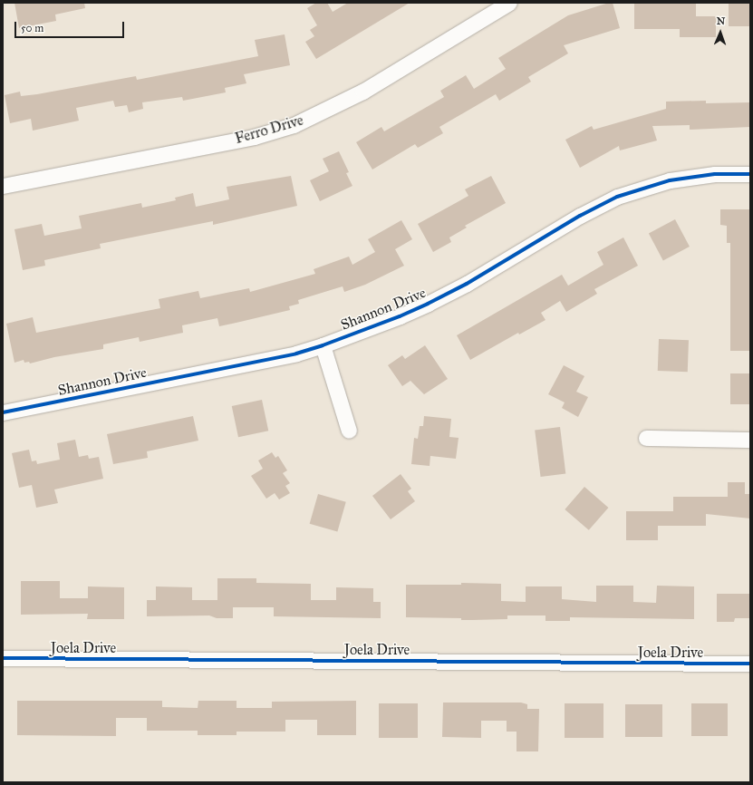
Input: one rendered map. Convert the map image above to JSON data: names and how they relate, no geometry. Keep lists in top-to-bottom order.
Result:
{
  "streets": {
    "street": ["Ferro Drive", "Shannon Drive", "Joela Drive"]
  },
  "scale_bar": "50 m",
  "north": "top"
}
